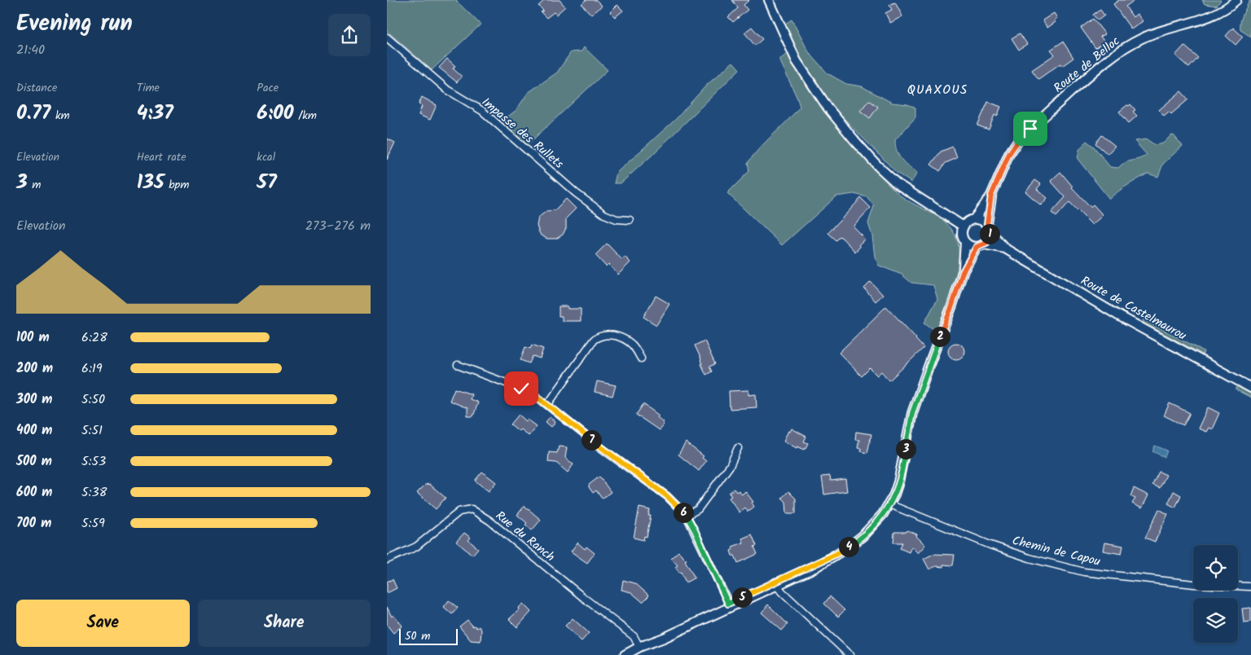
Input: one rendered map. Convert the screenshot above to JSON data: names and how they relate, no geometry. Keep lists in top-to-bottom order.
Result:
{
  "streets": {
    "street": [
      "Route de Belloc",
      "Impasse des Rullets",
      "Route de Castelmaurou",
      "Rue du Ranch",
      "Chemin de Capou"
    ]
  },
  "crossings": [
    ["Route de Belloc", "Route de Castelmaurou"]
  ],
  "districts": ["QUAXOUS"],
  "scale_bar": "50 m",
  "page": {
    "heading": ["Evening run", "21:40"],
    "stats": [
      ["Distance", "0.77 km"],
      ["Time", "4:37"],
      ["Pace", "6:00 /km"],
      ["Elevation", "3 m"],
      ["Heart rate", "135 bpm"],
      ["kcal", "57"]
    ],
    "chart": ["Elevation", "273–276 m"],
    "pins": [
      "1",
      "2",
      "7",
      "3",
      "6",
      "4",
      "5"
    ],
    "list": [
      {
        "name": "100 m",
        "note": "6:28"
      },
      {
        "name": "200 m",
        "note": "6:19"
      },
      {
        "name": "300 m",
        "note": "5:50"
      },
      {
        "name": "400 m",
        "note": "5:51"
      },
      {
        "name": "500 m",
        "note": "5:53"
      },
      {
        "name": "600 m",
        "note": "5:38"
      },
      {
        "name": "700 m",
        "note": "5:59"
      }
    ],
    "buttons": ["Save", "Share"],
    "scale": "50 m"
  }
}
